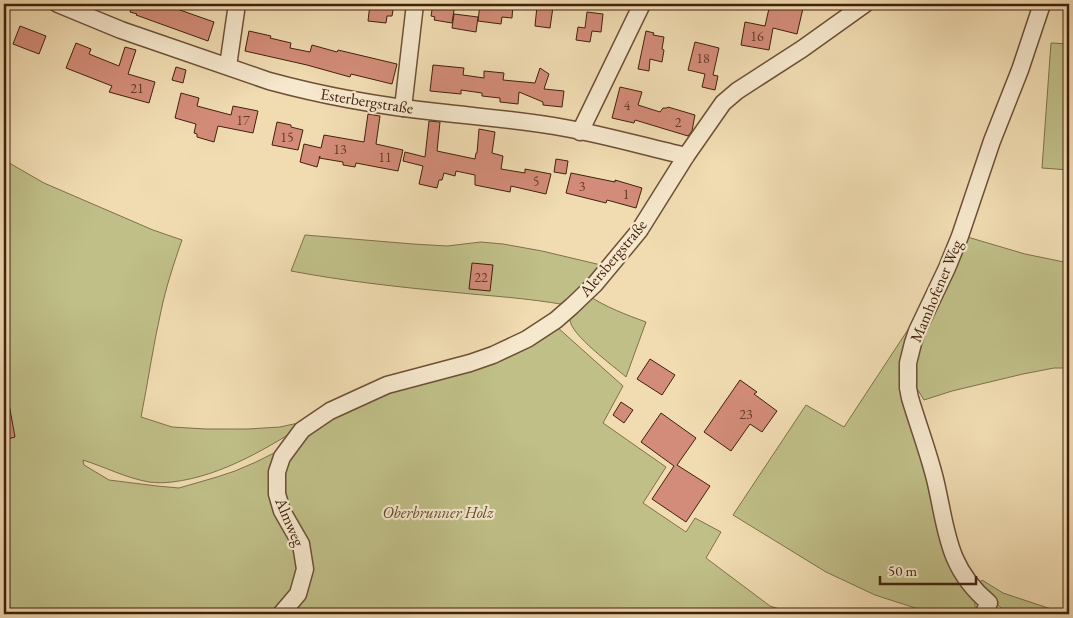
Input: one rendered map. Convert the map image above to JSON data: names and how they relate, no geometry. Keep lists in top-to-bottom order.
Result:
{
  "streets": {
    "street": [
      "Esterbergstraße",
      "Alersbergstraße",
      "Mamhofener Weg",
      "Almweg"
    ]
  },
  "crossings": [
    ["Esterbergstraße", "Alersbergstraße"],
    ["Alersbergstraße", "Almweg"]
  ],
  "parks": ["Oberbrunner Holz"],
  "house_numbers": [
    "16",
    "18",
    "21",
    "4",
    "17",
    "2",
    "15",
    "13",
    "11",
    "5",
    "3",
    "1",
    "22",
    "23"
  ],
  "scale_bar": "50 m"
}
